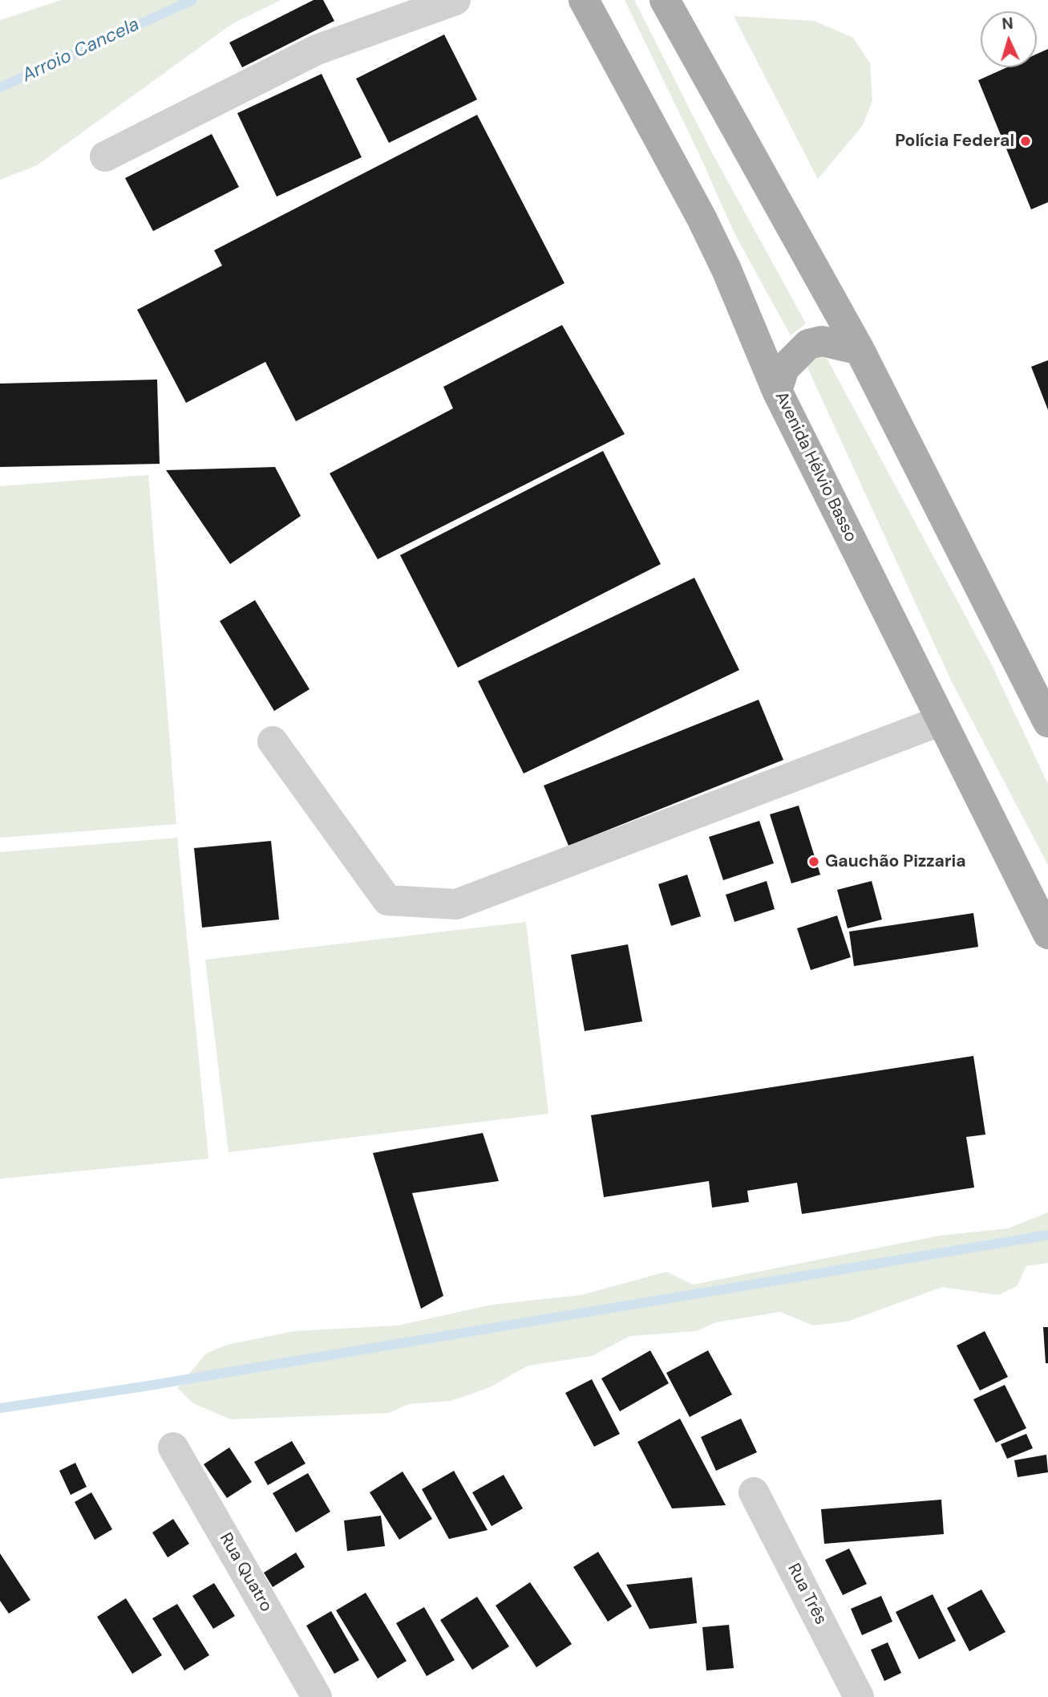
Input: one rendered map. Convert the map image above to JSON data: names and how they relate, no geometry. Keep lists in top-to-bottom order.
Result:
{
  "streets": {
    "main road": ["Avenida Hélvio Basso"],
    "street": ["Rua Quatro", "Rua Três"]
  },
  "water": ["Arroio Cancela"],
  "places": ["Polícia Federal", "Gauchão Pizzaria"],
  "north": "top"
}
